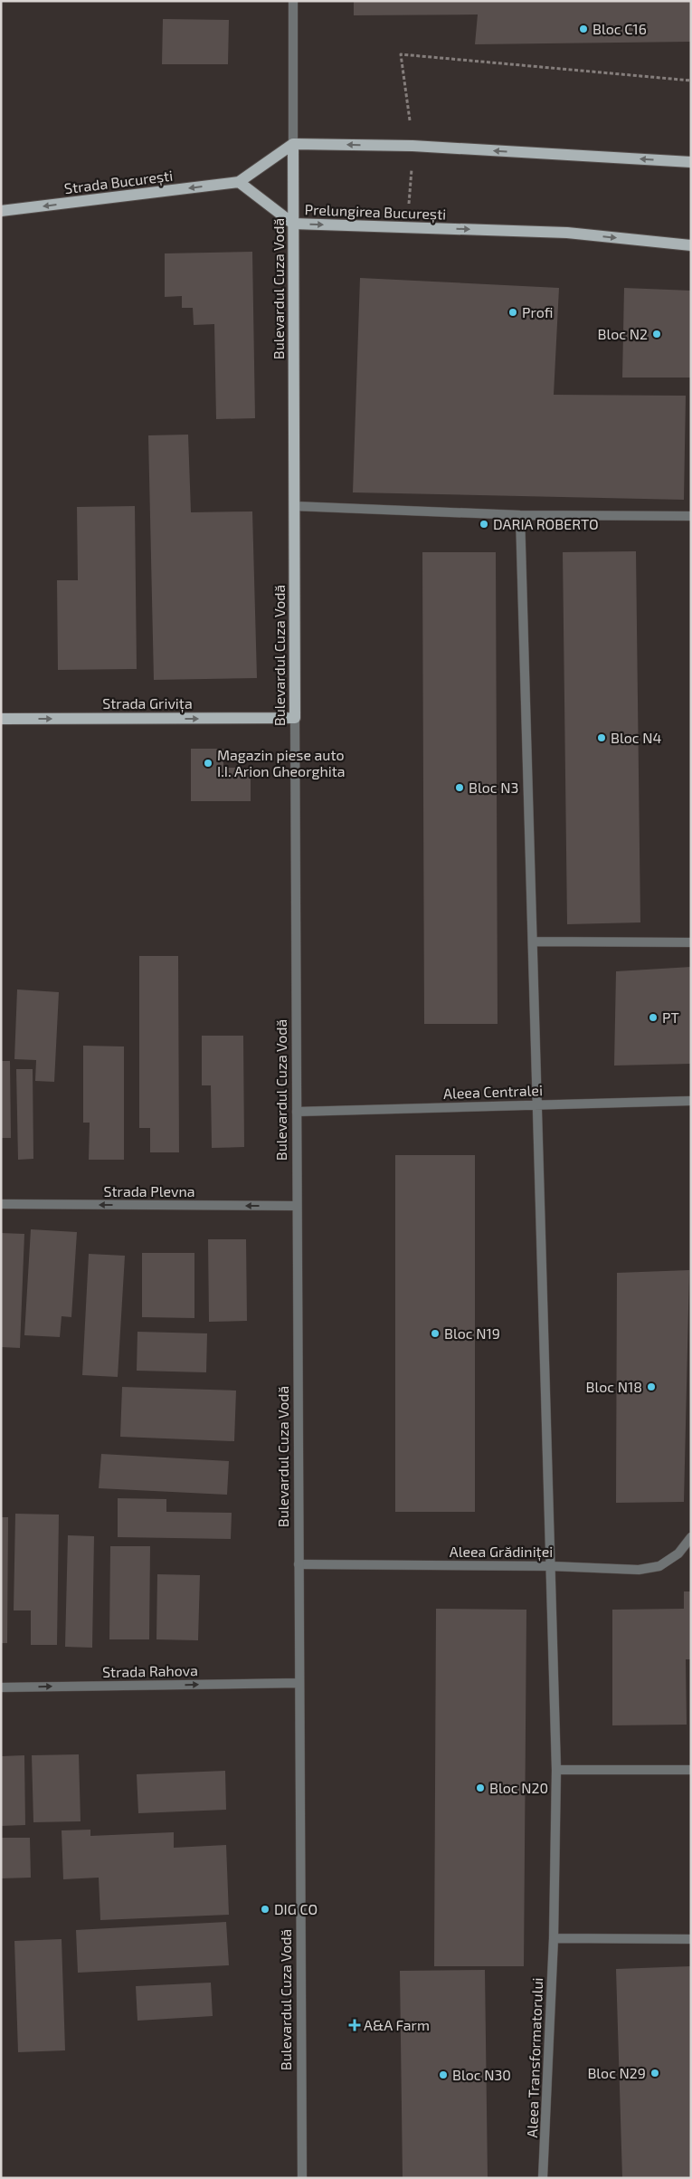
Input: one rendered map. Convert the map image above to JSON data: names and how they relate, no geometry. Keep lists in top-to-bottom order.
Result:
{
  "streets": {
    "main road": [
      "Strada București",
      "Prelungirea București",
      "Bulevardul Cuza Vodă",
      "Strada Grivița"
    ],
    "street": [
      "Aleea Centralei",
      "Strada Plevna",
      "Aleea Grădiniței",
      "Strada Rahova",
      "Aleea Transformatorului"
    ]
  },
  "crossings": [
    ["Strada București", "Prelungirea București"],
    ["Prelungirea București", "Bulevardul Cuza Vodă"],
    ["Bulevardul Cuza Vodă", "Strada Grivița"],
    ["Bulevardul Cuza Vodă", "Aleea Centralei"],
    ["Bulevardul Cuza Vodă", "Strada Plevna"],
    ["Bulevardul Cuza Vodă", "Aleea Grădiniței"],
    ["Bulevardul Cuza Vodă", "Strada Rahova"],
    ["Aleea Centralei", "Aleea Transformatorului"],
    ["Aleea Grădiniței", "Aleea Transformatorului"]
  ],
  "one_way": [
    "Strada București",
    "Strada Grivița",
    "Strada Plevna",
    "Strada Rahova"
  ],
  "places": {
    "other": [
      "Bloc C16",
      "Profi",
      "Bloc N2",
      "DARIA ROBERTO",
      "Bloc N4",
      "Magazin piese auto I.I. Arion Gheorghita",
      "Bloc N3",
      "PT",
      "Bloc N19",
      "Bloc N18",
      "Bloc N20",
      "DIG CO",
      "Bloc N29",
      "Bloc N30"
    ],
    "health": ["A&A Farm"]
  }
}
